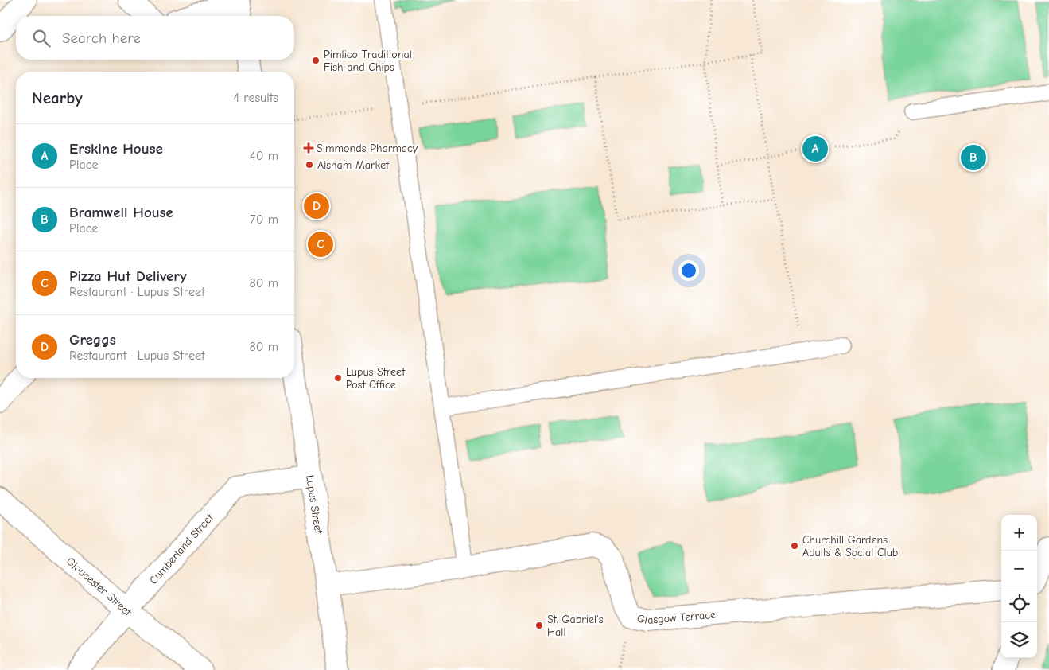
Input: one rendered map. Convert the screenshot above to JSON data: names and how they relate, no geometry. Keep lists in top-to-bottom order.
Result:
{
  "streets": {
    "street": [
      "Lupus Street",
      "Cumberland Street",
      "Gloucester Street",
      "Glasgow Terrace"
    ]
  },
  "crossings": [
    ["Lupus Street", "Cumberland Street"],
    ["Lupus Street", "Glasgow Terrace"],
    ["Cumberland Street", "Gloucester Street"]
  ],
  "places": {
    "other": [
      "Pimlico Traditional Fish and Chips",
      "Alsham Market",
      "Lupus Street Post Office",
      "Churchill Gardens Adults & Social Club",
      "St. Gabriel's Hall"
    ],
    "health": ["Simmonds Pharmacy"]
  },
  "page": {
    "search": "Search here",
    "heading": ["Nearby", "4 results"],
    "list": [
      {
        "mark": "A",
        "name": "Erskine House",
        "note": "Place",
        "value": "40 m"
      },
      {
        "mark": "B",
        "name": "Bramwell House",
        "note": "Place",
        "value": "70 m"
      },
      {
        "mark": "C",
        "name": "Pizza Hut Delivery",
        "note": "Restaurant · Lupus Street",
        "value": "80 m"
      },
      {
        "mark": "D",
        "name": "Greggs",
        "note": "Restaurant · Lupus Street",
        "value": "80 m"
      }
    ],
    "pins": [
      "A",
      "B",
      "D",
      "C"
    ],
    "map_buttons": ["+", "−"]
  }
}
